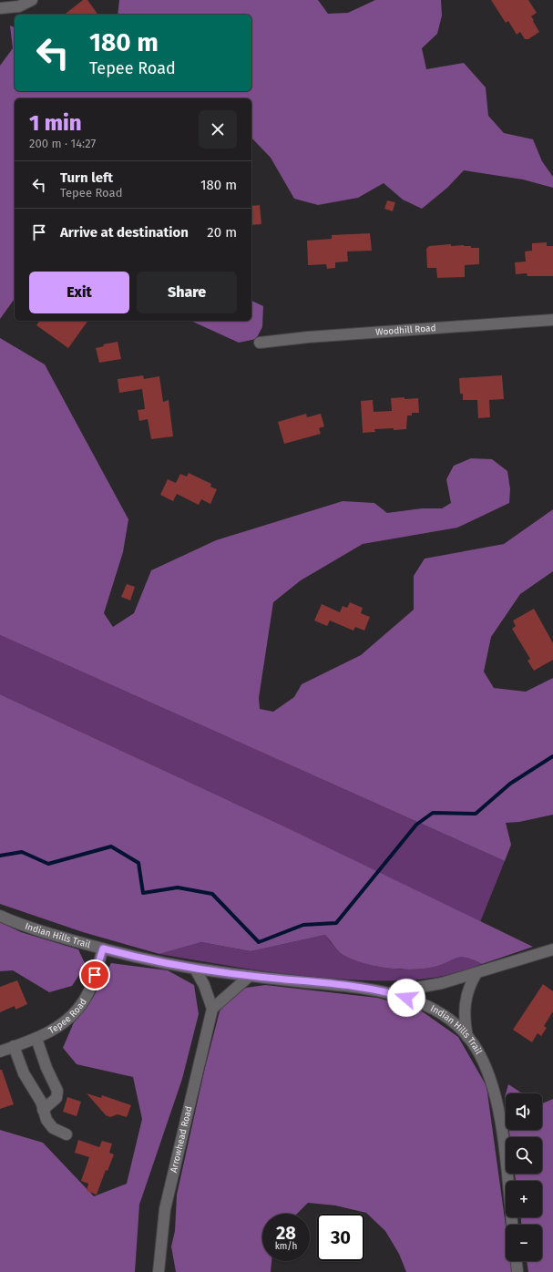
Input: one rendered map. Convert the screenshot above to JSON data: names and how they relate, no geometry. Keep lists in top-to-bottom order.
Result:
{
  "streets": {
    "street": [
      "Woodhill Road",
      "Indian Hills Trail",
      "Tepee Road",
      "Arrowhead Road"
    ]
  },
  "crossings": [
    ["Indian Hills Trail", "Tepee Road"]
  ],
  "page": {
    "turn": ["180 m", "Tepee Road"],
    "heading": ["1 min", "200 m · 14:27"],
    "list": [
      {
        "name": "Turn left",
        "note": "Tepee Road",
        "value": "180 m"
      },
      {
        "name": "Arrive at destination",
        "value": "20 m"
      }
    ],
    "buttons": ["Exit", "Share"],
    "map_buttons": ["+", "−"],
    "speed": "28 km/h",
    "limit": "30"
  }
}
